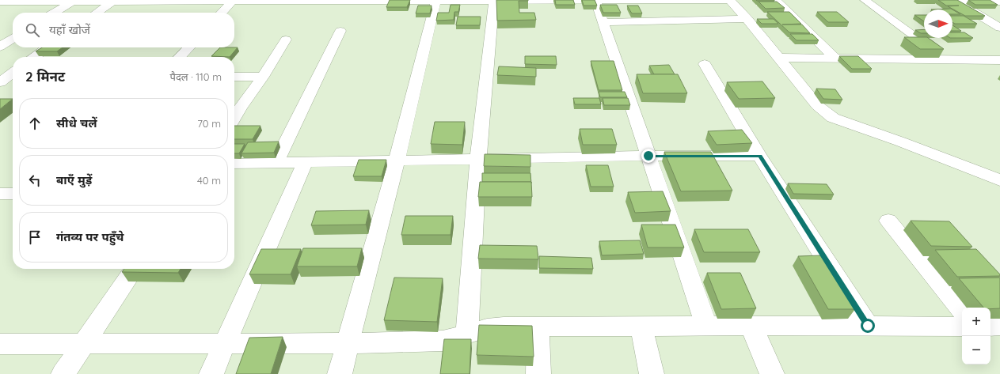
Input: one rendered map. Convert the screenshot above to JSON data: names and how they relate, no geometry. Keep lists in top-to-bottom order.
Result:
{
  "north": "right",
  "page": {
    "search": "यहाँ खोजें",
    "heading": ["2 मिनट", "पैदल · 110 m"],
    "list": [
      ["सीधे चलें", "70 m"],
      ["बाएँ मुड़ें", "40 m"],
      "गंतव्य पर पहुँचे"
    ],
    "map_buttons": ["+", "−"]
  }
}
